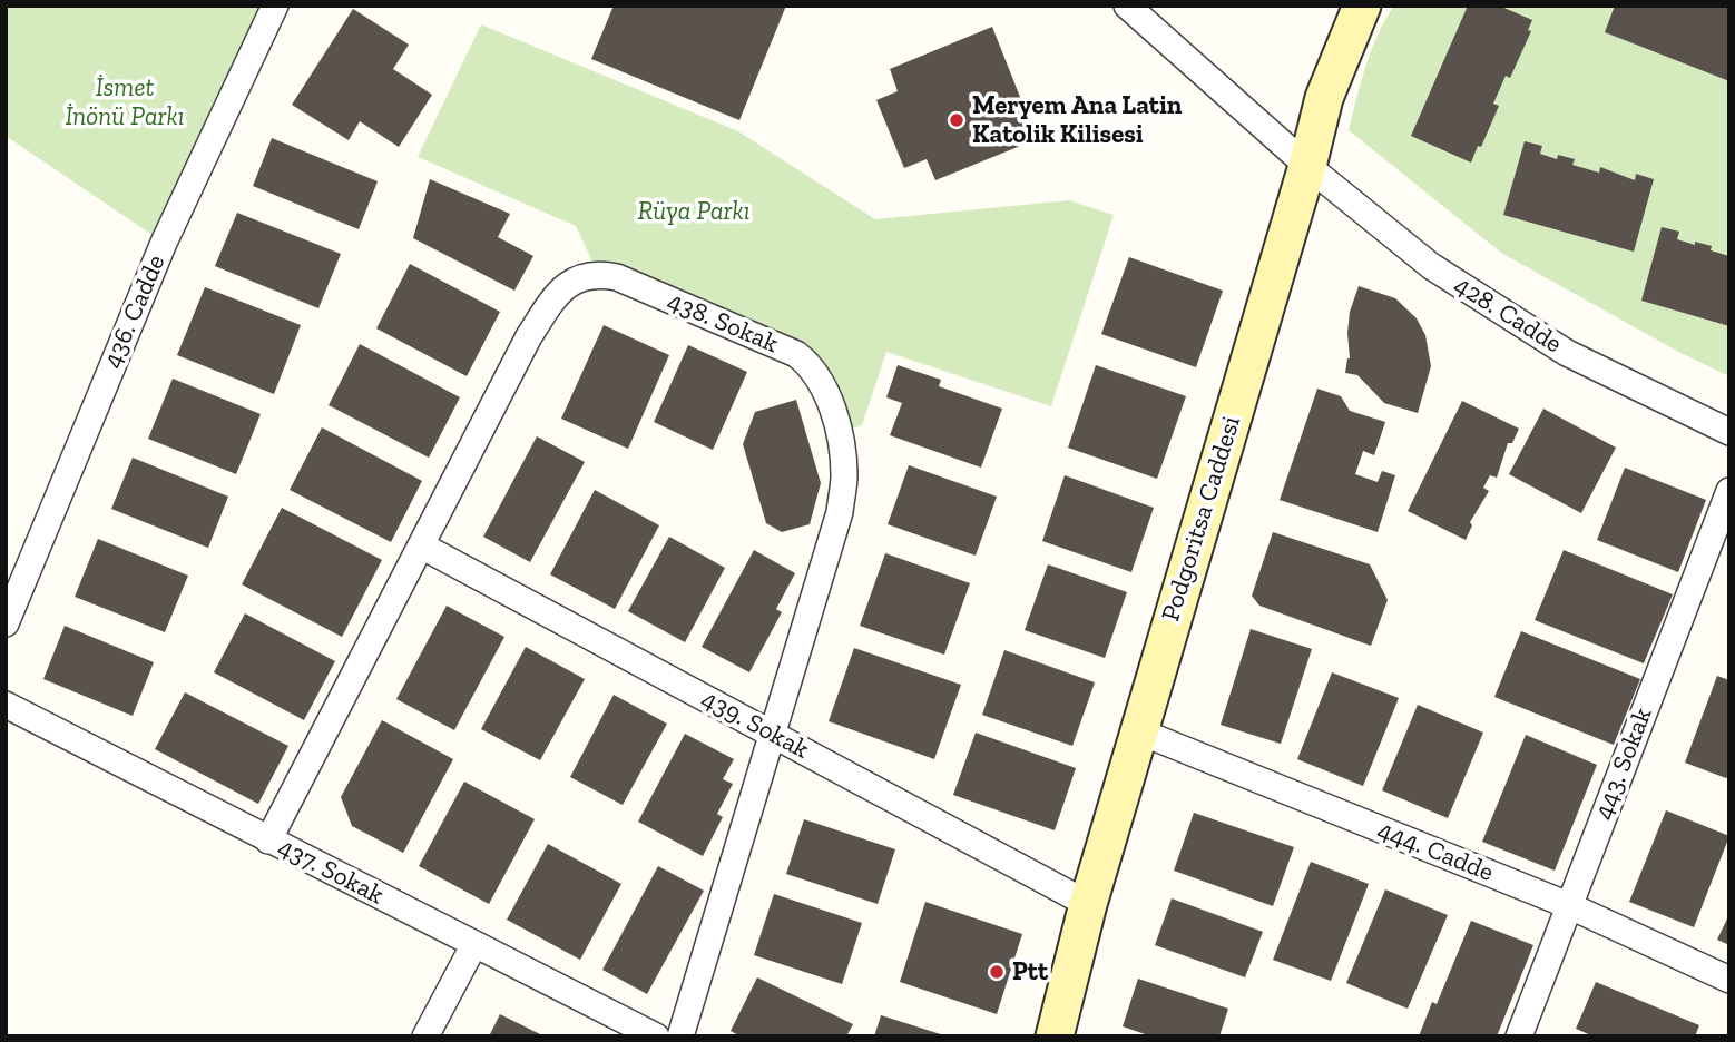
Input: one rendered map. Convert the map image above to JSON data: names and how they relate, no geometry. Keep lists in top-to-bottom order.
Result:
{
  "streets": {
    "main road": ["Podgoritsa Caddesi"],
    "street": [
      "436. Cadde",
      "428. Cadde",
      "438. Sokak",
      "439. Sokak",
      "443. Sokak",
      "444. Cadde",
      "437. Sokak"
    ]
  },
  "crossings": [
    ["428. Cadde", "Podgoritsa Caddesi"],
    ["438. Sokak", "439. Sokak"],
    ["438. Sokak", "437. Sokak"],
    ["Podgoritsa Caddesi", "439. Sokak"],
    ["Podgoritsa Caddesi", "444. Cadde"],
    ["443. Sokak", "444. Cadde"]
  ],
  "parks": ["İsmet İnönü Parkı", "Rüya Parkı"],
  "places": ["Meryem Ana Latin Katolik Kilisesi", "Ptt"]
}
